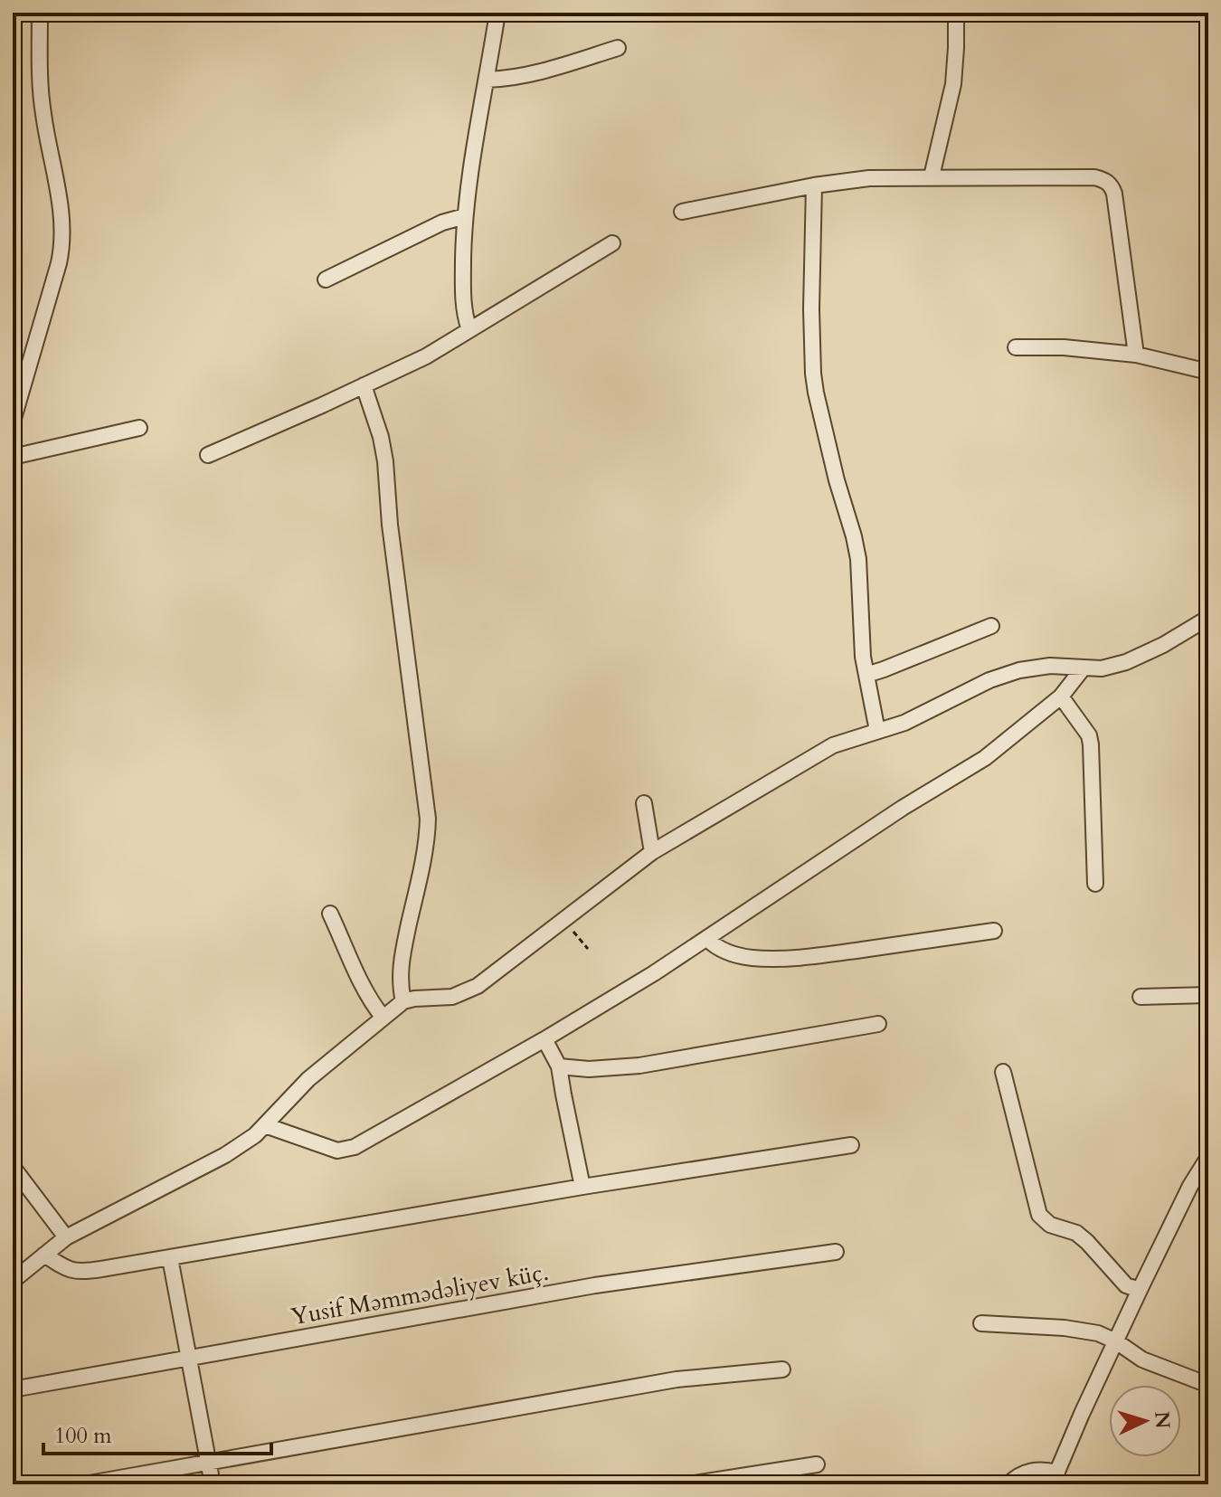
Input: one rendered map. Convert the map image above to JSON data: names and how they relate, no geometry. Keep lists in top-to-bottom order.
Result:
{
  "streets": {
    "street": ["Yusif Məmmədəliyev küç."]
  },
  "scale_bar": "100 m",
  "north": "right"
}
